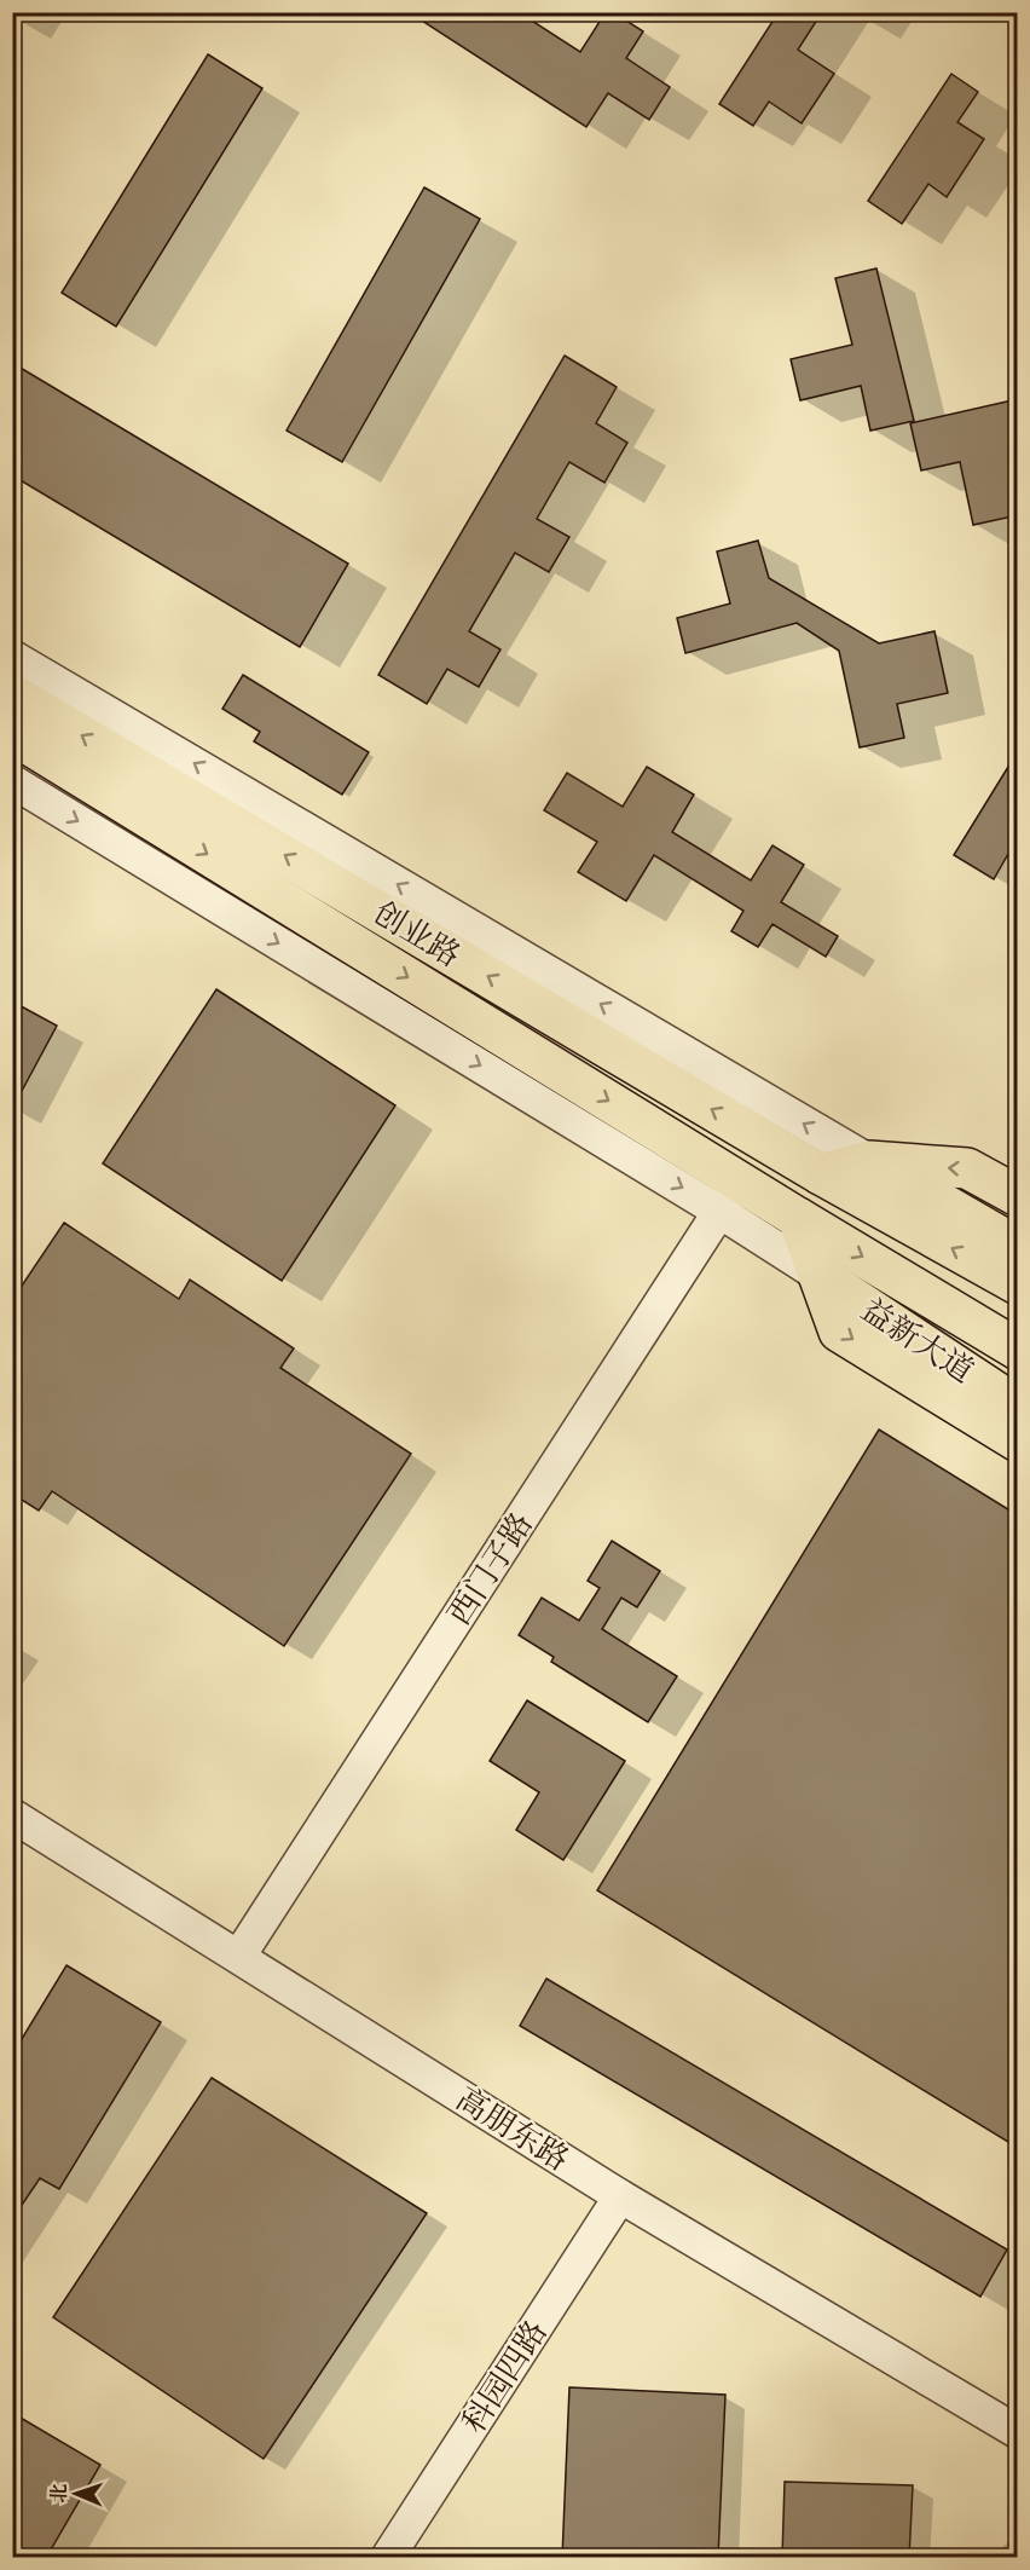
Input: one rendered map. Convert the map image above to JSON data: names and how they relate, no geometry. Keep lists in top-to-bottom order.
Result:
{
  "streets": {
    "main road": ["创业路", "益新大道"],
    "street": ["西门子路", "高朋东路", "科园四路"]
  },
  "crossings": [
    ["创业路", "西门子路"],
    ["西门子路", "高朋东路"],
    ["高朋东路", "科园四路"]
  ],
  "north": "left"
}
